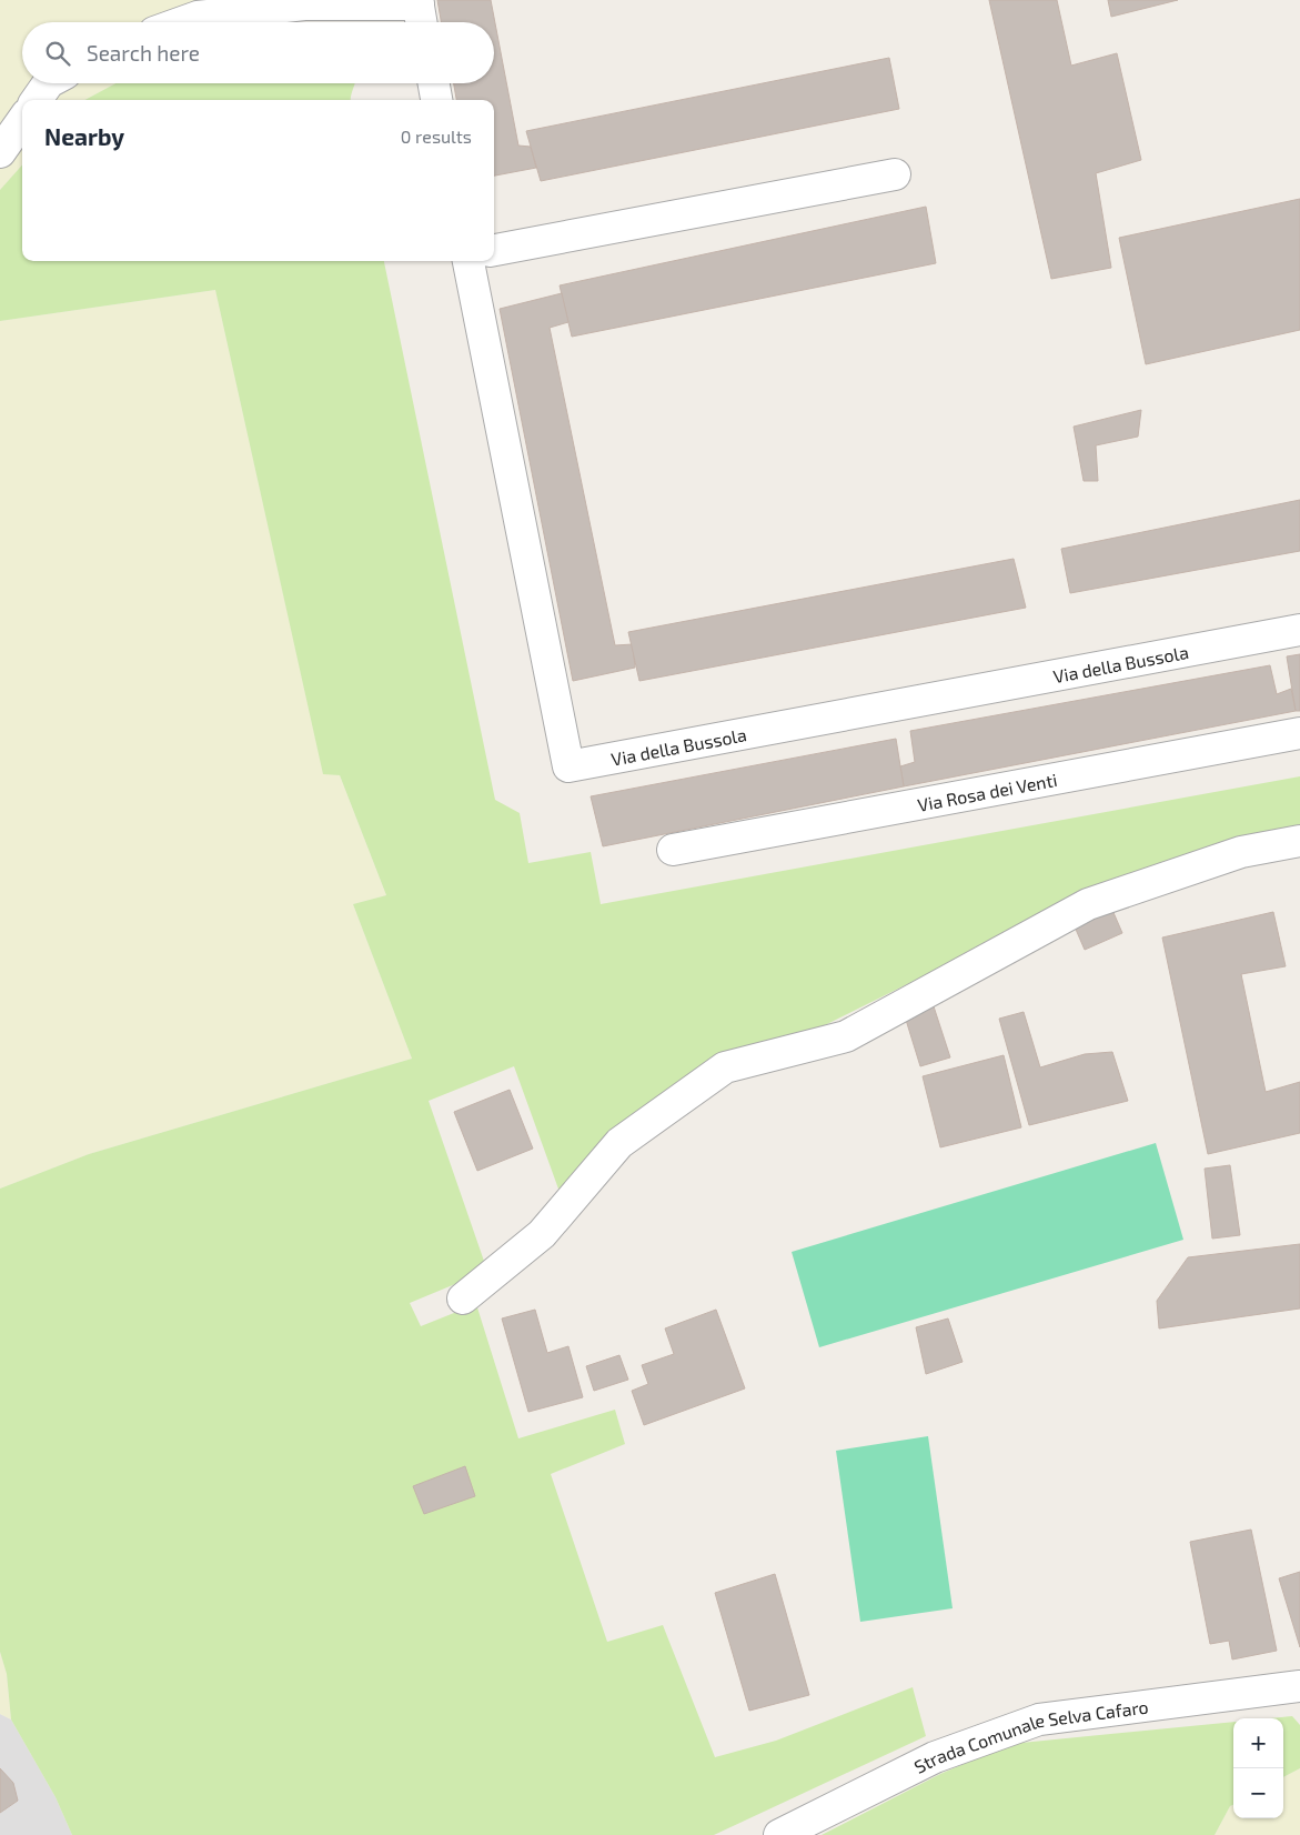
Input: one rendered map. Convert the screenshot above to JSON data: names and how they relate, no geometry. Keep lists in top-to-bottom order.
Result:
{
  "streets": {
    "street": ["Via della Bussola", "Via Rosa dei Venti", "Strada Comunale Selva Cafaro"]
  },
  "page": {
    "search": "Search here",
    "heading": ["Nearby", "0 results"],
    "map_buttons": ["+", "−"]
  }
}
